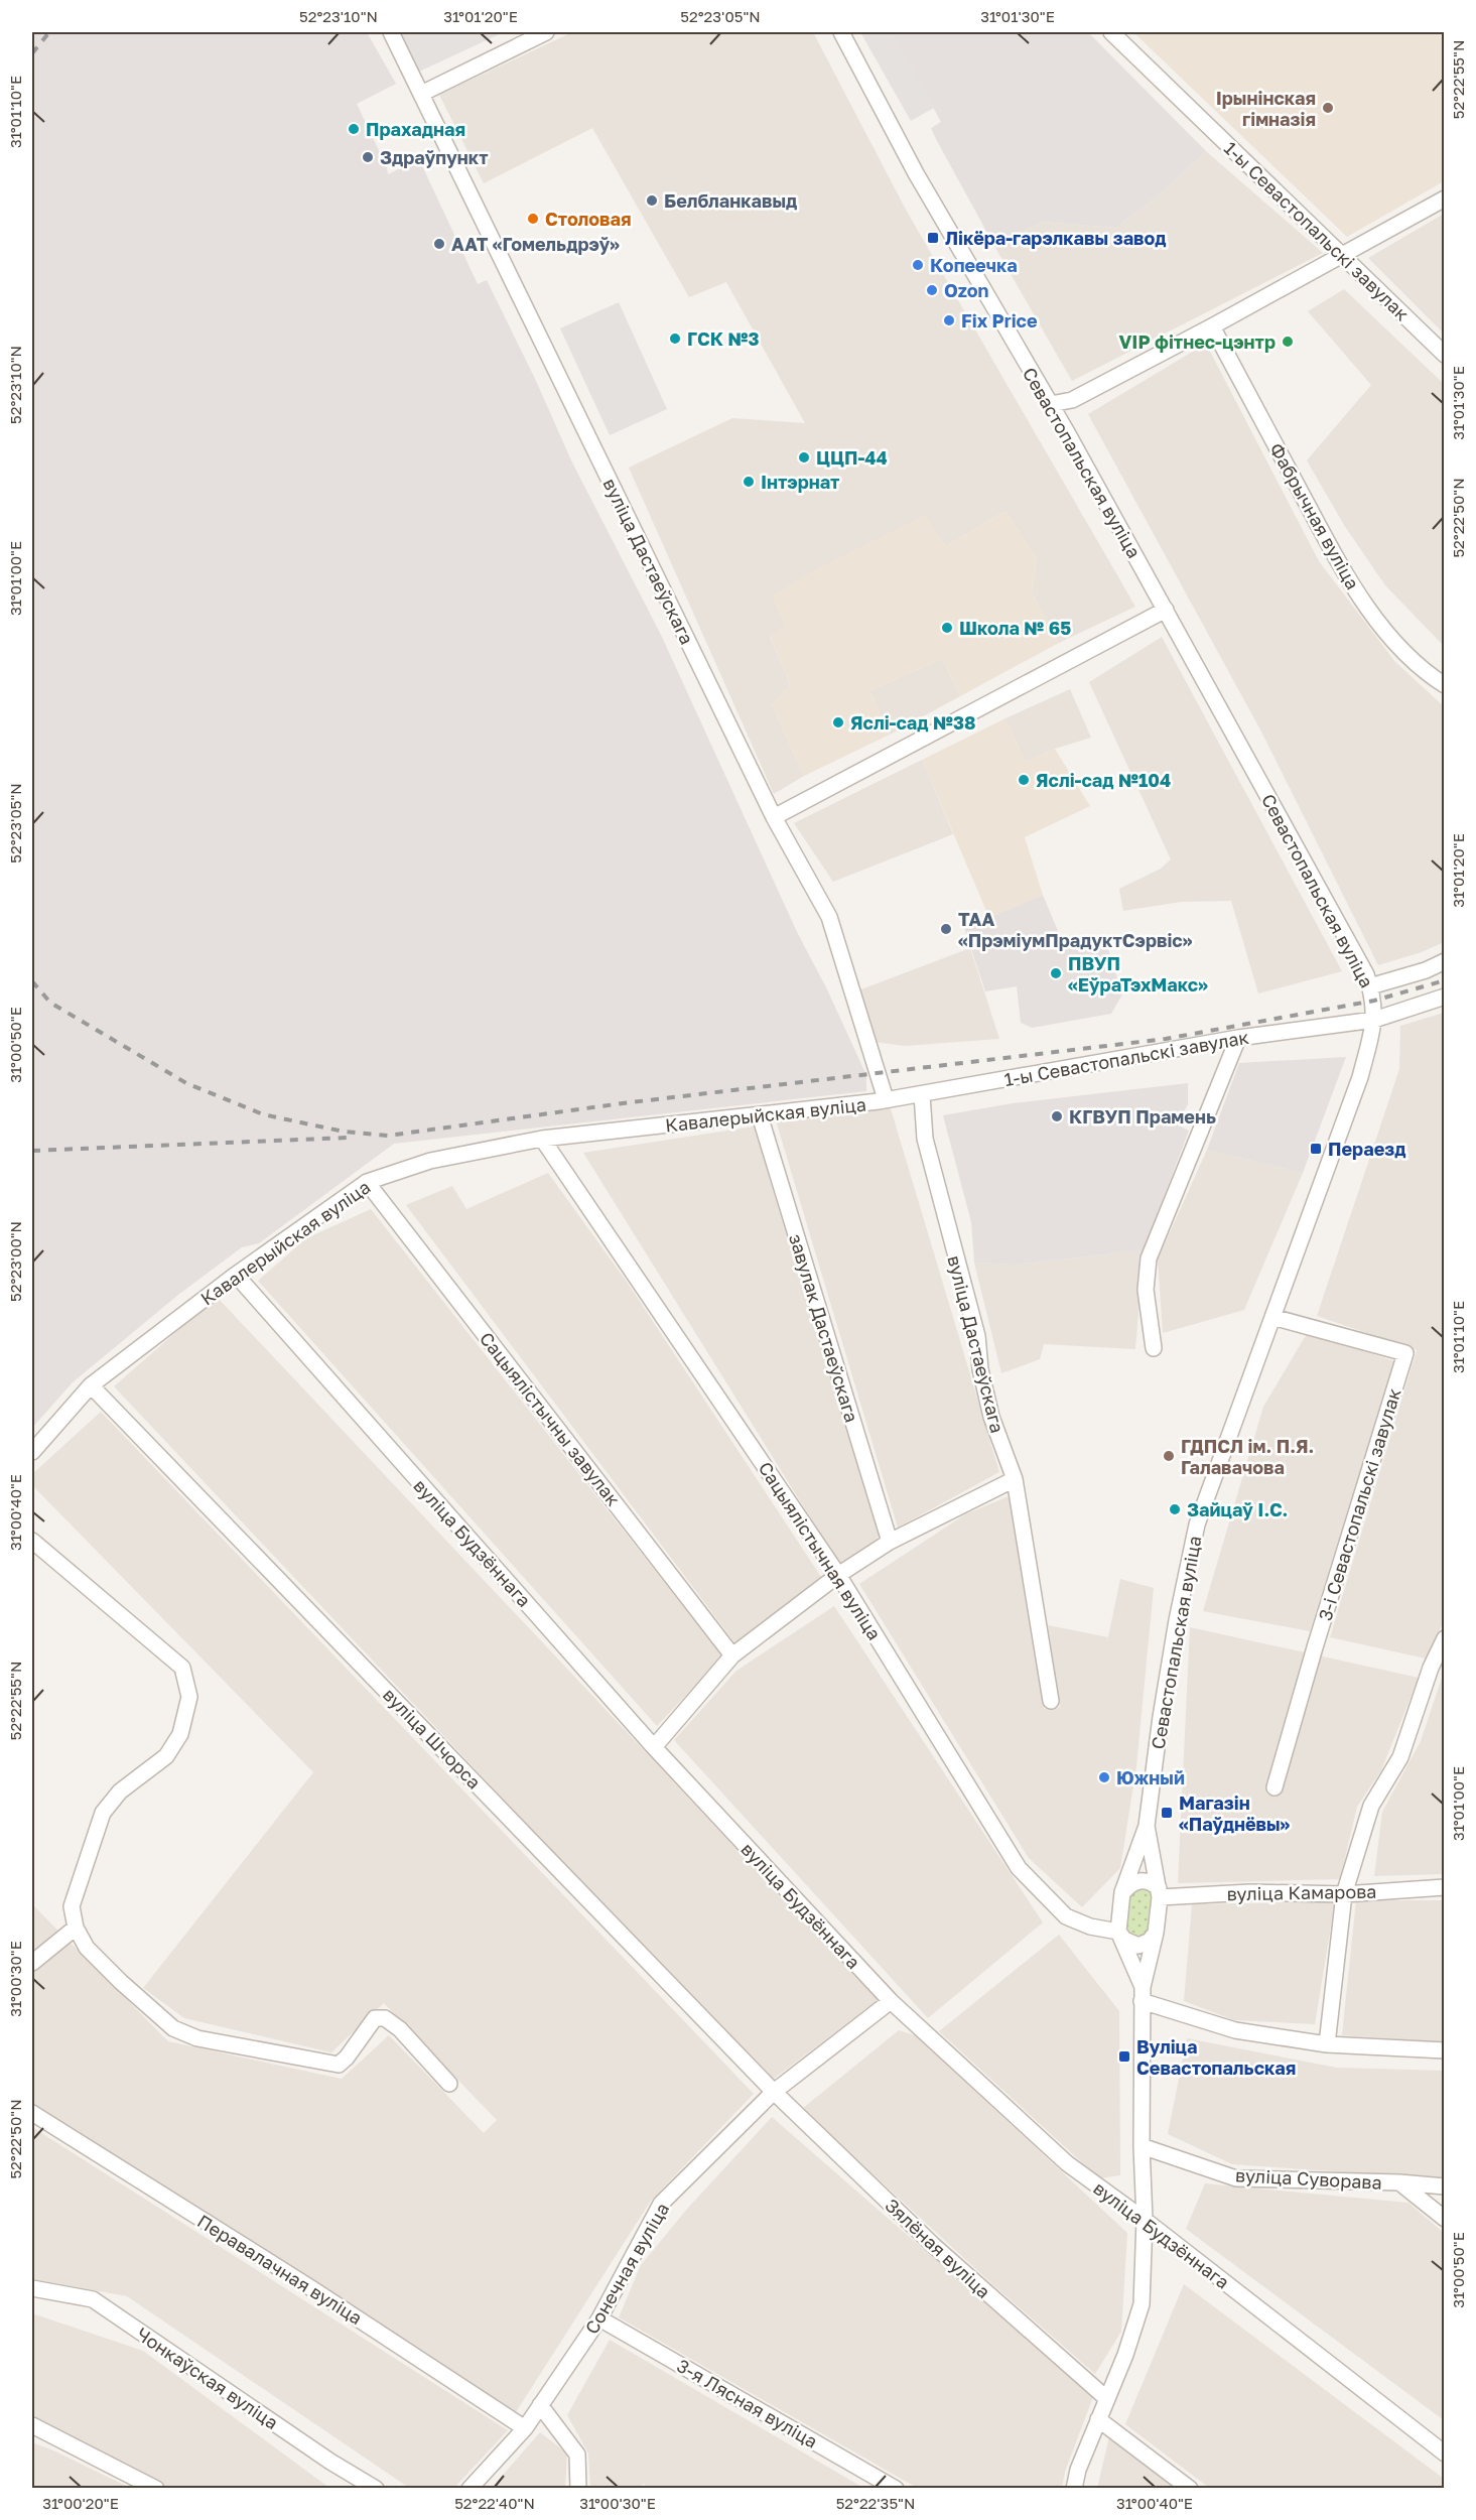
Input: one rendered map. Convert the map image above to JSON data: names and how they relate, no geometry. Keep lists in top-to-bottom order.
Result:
{
  "streets": {
    "street": [
      "1-ы Севастопальскі завулак",
      "Севастопальская вуліца",
      "Фабрычная вуліца",
      "вуліца Дастаеўскага",
      "Кавалерыйская вуліца",
      "завулак Дастаеўскага",
      "Сацыялістычны завулак",
      "3-і Севастопальскі завулак",
      "вуліца Будзённага",
      "Сацыялістычная вуліца",
      "вуліца Шчорса",
      "вуліца Камарова",
      "вуліца Суворава",
      "Зялёная вуліца",
      "Сонечная вуліца",
      "Перавалачная вуліца",
      "Чонкаўская вуліца",
      "3-я Лясная вуліца"
    ]
  },
  "crossings": [
    ["1-ы Севастопальскі завулак", "Севастопальская вуліца"],
    ["1-ы Севастопальскі завулак", "вуліца Дастаеўскага"],
    ["1-ы Севастопальскі завулак", "Кавалерыйская вуліца"],
    ["Севастопальская вуліца", "3-і Севастопальскі завулак"],
    ["Севастопальская вуліца", "вуліца Будзённага"],
    ["Севастопальская вуліца", "Сацыялістычная вуліца"],
    ["Севастопальская вуліца", "вуліца Камарова"],
    ["Севастопальская вуліца", "вуліца Суворава"],
    ["Севастопальская вуліца", "Зялёная вуліца"],
    ["вуліца Дастаеўскага", "Кавалерыйская вуліца"],
    ["Кавалерыйская вуліца", "завулак Дастаеўскага"],
    ["Кавалерыйская вуліца", "Сацыялістычны завулак"],
    ["Кавалерыйская вуліца", "вуліца Будзённага"],
    ["Кавалерыйская вуліца", "Сацыялістычная вуліца"],
    ["Кавалерыйская вуліца", "вуліца Шчорса"],
    ["вуліца Будзённага", "Сонечная вуліца"],
    ["Сацыялістычная вуліца", "вуліца Камарова"],
    ["вуліца Шчорса", "Зялёная вуліца"],
    ["вуліца Шчорса", "Сонечная вуліца"],
    ["Зялёная вуліца", "Сонечная вуліца"],
    ["Сонечная вуліца", "Перавалачная вуліца"],
    ["Сонечная вуліца", "3-я Лясная вуліца"]
  ],
  "places": {
    "other": [
      "Ірынінская гімназія",
      "Прахадная",
      "Здраўпункт",
      "Белбланкавыд",
      "Столовая",
      "ААТ «Гомельдрэў»",
      "Копеечка",
      "Ozon",
      "Fix Price",
      "ГСК №3",
      "VIP фітнес-цэнтр",
      "ЦЦП-44",
      "Інтэрнат",
      "Школа № 65",
      "Яслі-сад №38",
      "Яслі-сад №104",
      "ТАА «ПрэміумПрадуктСэрвіс»",
      "ПВУП «ЕўраТэхМакс»",
      "КГВУП Прамень",
      "ГДПСЛ ім. П.Я. Галавачова",
      "Зайцаў І.С.",
      "Южный"
    ],
    "transit": [
      "Лікёра-гарэлкавы завод",
      "Пераезд",
      "Магазін «Паўднёвы»",
      "Вуліца Севастопальская"
    ]
  },
  "coordinates": [
    "52°23'10\"N",
    "31°01'20\"E",
    "52°23'05\"N",
    "31°01'30\"E",
    "52°22'55\"N",
    "31°01'10\"E",
    "52°22'50\"N",
    "31°01'00\"E",
    "31°00'50\"E",
    "52°23'00\"N",
    "31°00'40\"E",
    "31°00'30\"E",
    "31°00'20\"E",
    "52°22'40\"N",
    "52°22'35\"N"
  ]
}
